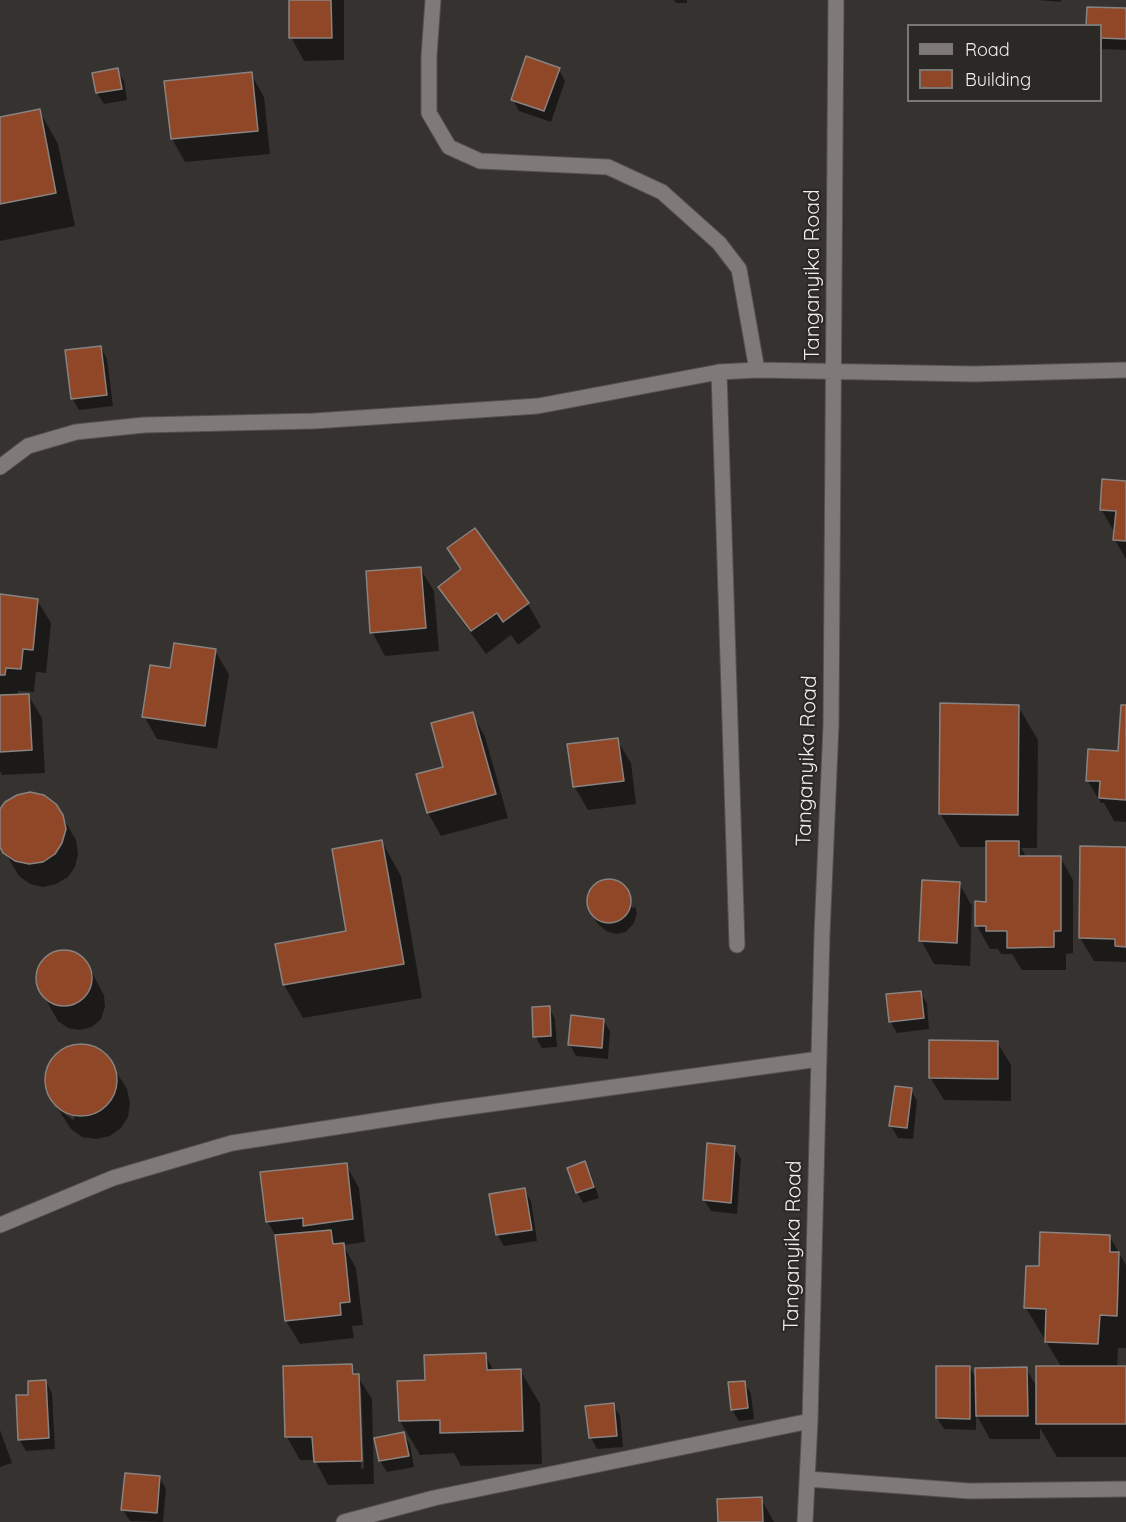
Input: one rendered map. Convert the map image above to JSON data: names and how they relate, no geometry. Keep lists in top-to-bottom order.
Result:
{
  "streets": {
    "street": ["Tanganyika Road"]
  },
  "legend": ["Road", "Building"]
}
